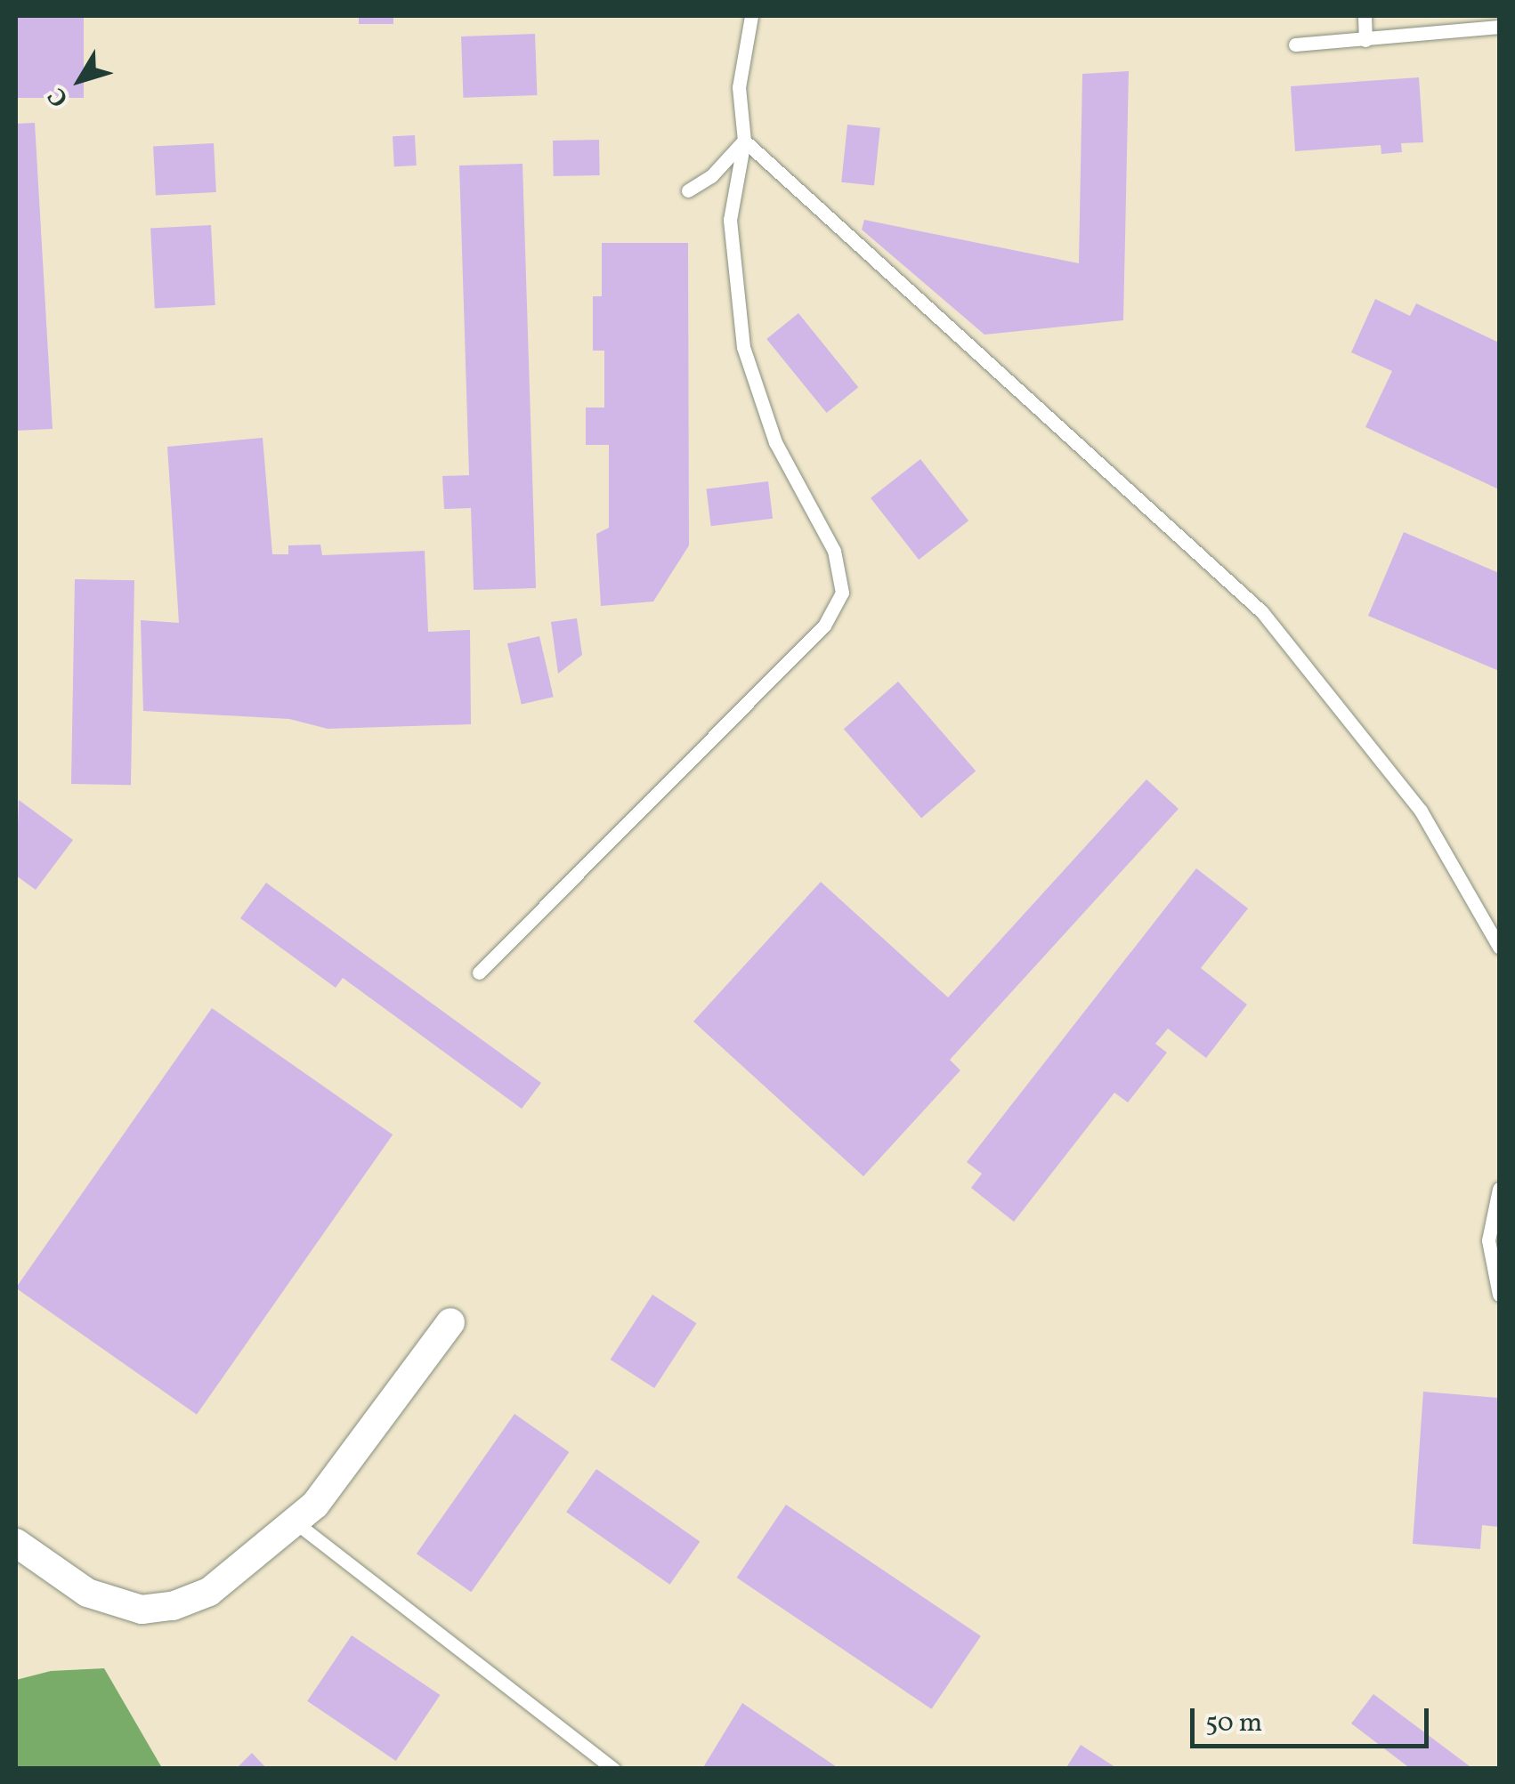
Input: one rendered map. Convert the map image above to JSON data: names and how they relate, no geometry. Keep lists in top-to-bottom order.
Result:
{
  "scale_bar": "50 m",
  "north": "bottom left"
}
